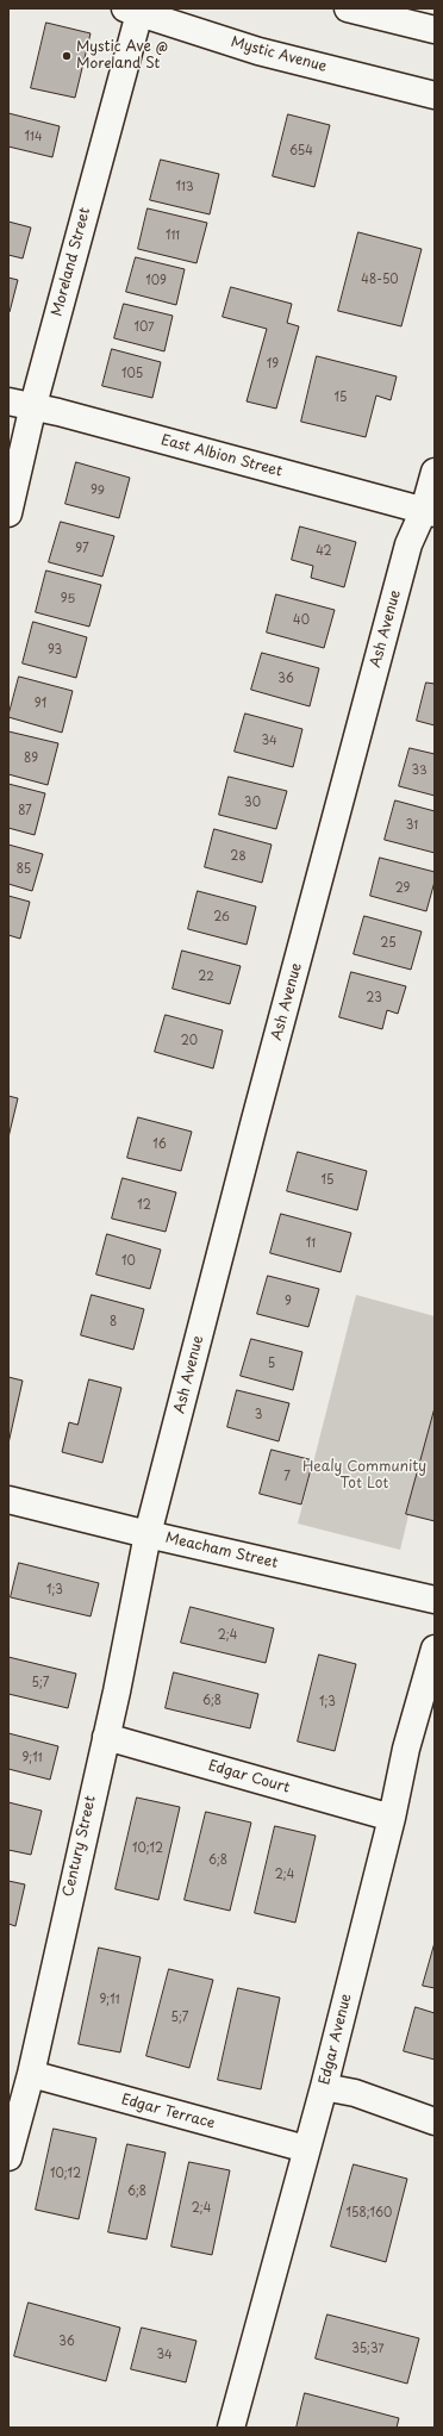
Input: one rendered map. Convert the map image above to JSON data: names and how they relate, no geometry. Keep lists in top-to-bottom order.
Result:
{
  "streets": {
    "street": [
      "Mystic Avenue",
      "Moreland Street",
      "East Albion Street",
      "Ash Avenue",
      "Meacham Street",
      "Edgar Court",
      "Century Street",
      "Edgar Avenue",
      "Edgar Terrace"
    ]
  },
  "crossings": [
    ["Mystic Avenue", "Moreland Street"],
    ["Moreland Street", "East Albion Street"],
    ["East Albion Street", "Ash Avenue"],
    ["Ash Avenue", "Meacham Street"],
    ["Ash Avenue", "Century Street"],
    ["Meacham Street", "Century Street"],
    ["Edgar Court", "Century Street"],
    ["Edgar Court", "Edgar Avenue"],
    ["Century Street", "Edgar Terrace"],
    ["Edgar Avenue", "Edgar Terrace"]
  ],
  "parks": ["Healy Community Tot Lot"],
  "places": ["Mystic Ave @ Moreland St"],
  "house_numbers": [
    "114",
    "654",
    "113",
    "111",
    "48-50",
    "109",
    "107",
    "19",
    "105",
    "15",
    "99",
    "97",
    "42",
    "95",
    "40",
    "93",
    "36",
    "91",
    "34",
    "89",
    "33",
    "30",
    "87",
    "31",
    "28",
    "85",
    "29",
    "26",
    "25",
    "22",
    "23",
    "20",
    "16",
    "15",
    "12",
    "11",
    "10",
    "9",
    "8",
    "5",
    "3",
    "7",
    "1;3",
    "2;4",
    "5;7",
    "6;8",
    "1;3",
    "9;11",
    "10;12",
    "6;8",
    "2;4",
    "9;11",
    "5;7",
    "10;12",
    "6;8",
    "2;4",
    "158;160",
    "36",
    "35;37",
    "34"
  ]
}
